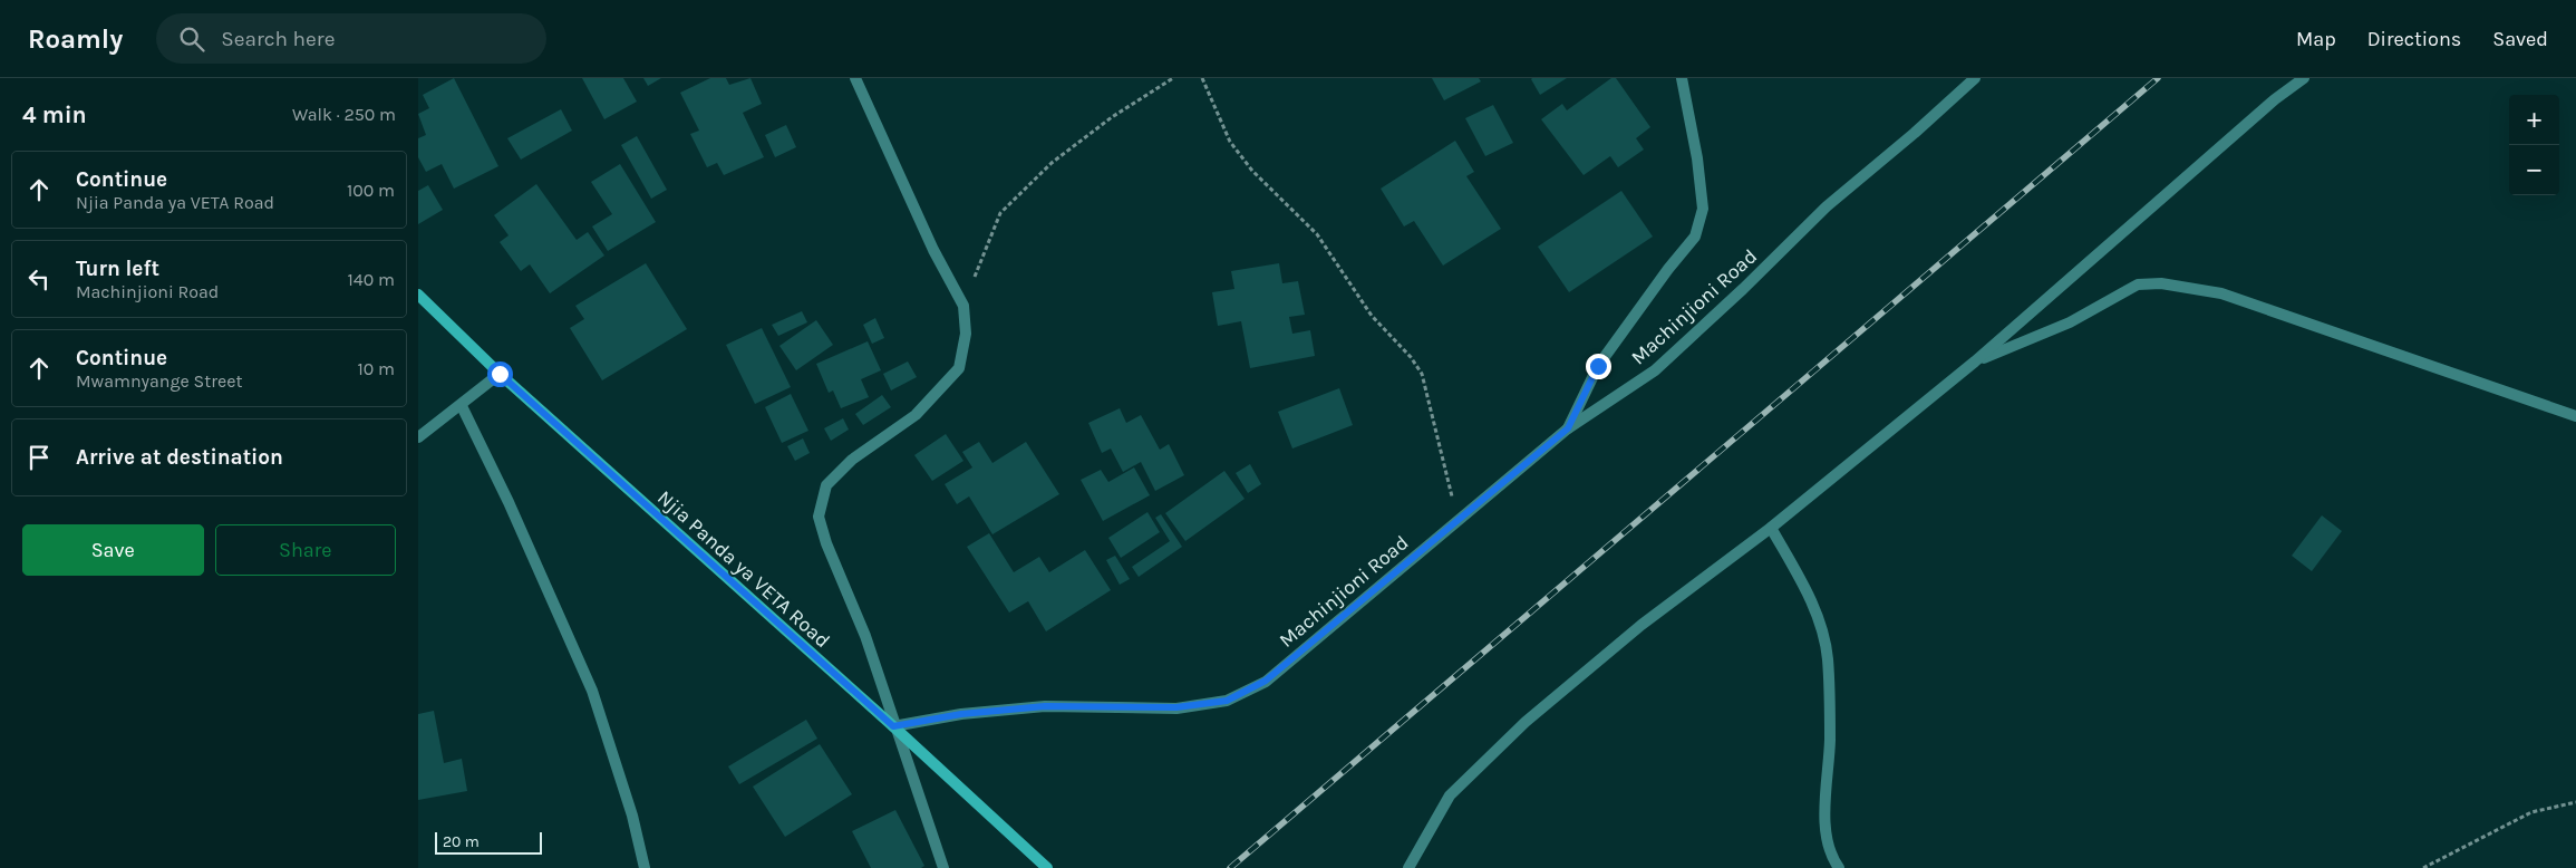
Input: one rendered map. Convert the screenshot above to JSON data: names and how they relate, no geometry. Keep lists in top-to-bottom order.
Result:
{
  "streets": {
    "street": ["Machinjioni Road", "Njia Panda ya VETA Road"]
  },
  "crossings": [
    ["Machinjioni Road", "Njia Panda ya VETA Road"]
  ],
  "scale_bar": "20 m",
  "page": {
    "header": "Roamly",
    "search": "Search here",
    "nav": ["Map", "Directions", "Saved"],
    "heading": ["4 min", "Walk · 250 m"],
    "map_buttons": ["+", "−"],
    "list": [
      ["Continue", "Njia Panda ya VETA Road", "100 m"],
      ["Turn left", "Machinjioni Road", "140 m"],
      ["Continue", "Mwamnyange Street", "10 m"],
      "Arrive at destination"
    ],
    "buttons": ["Save", "Share"],
    "scale": "20 m"
  }
}
